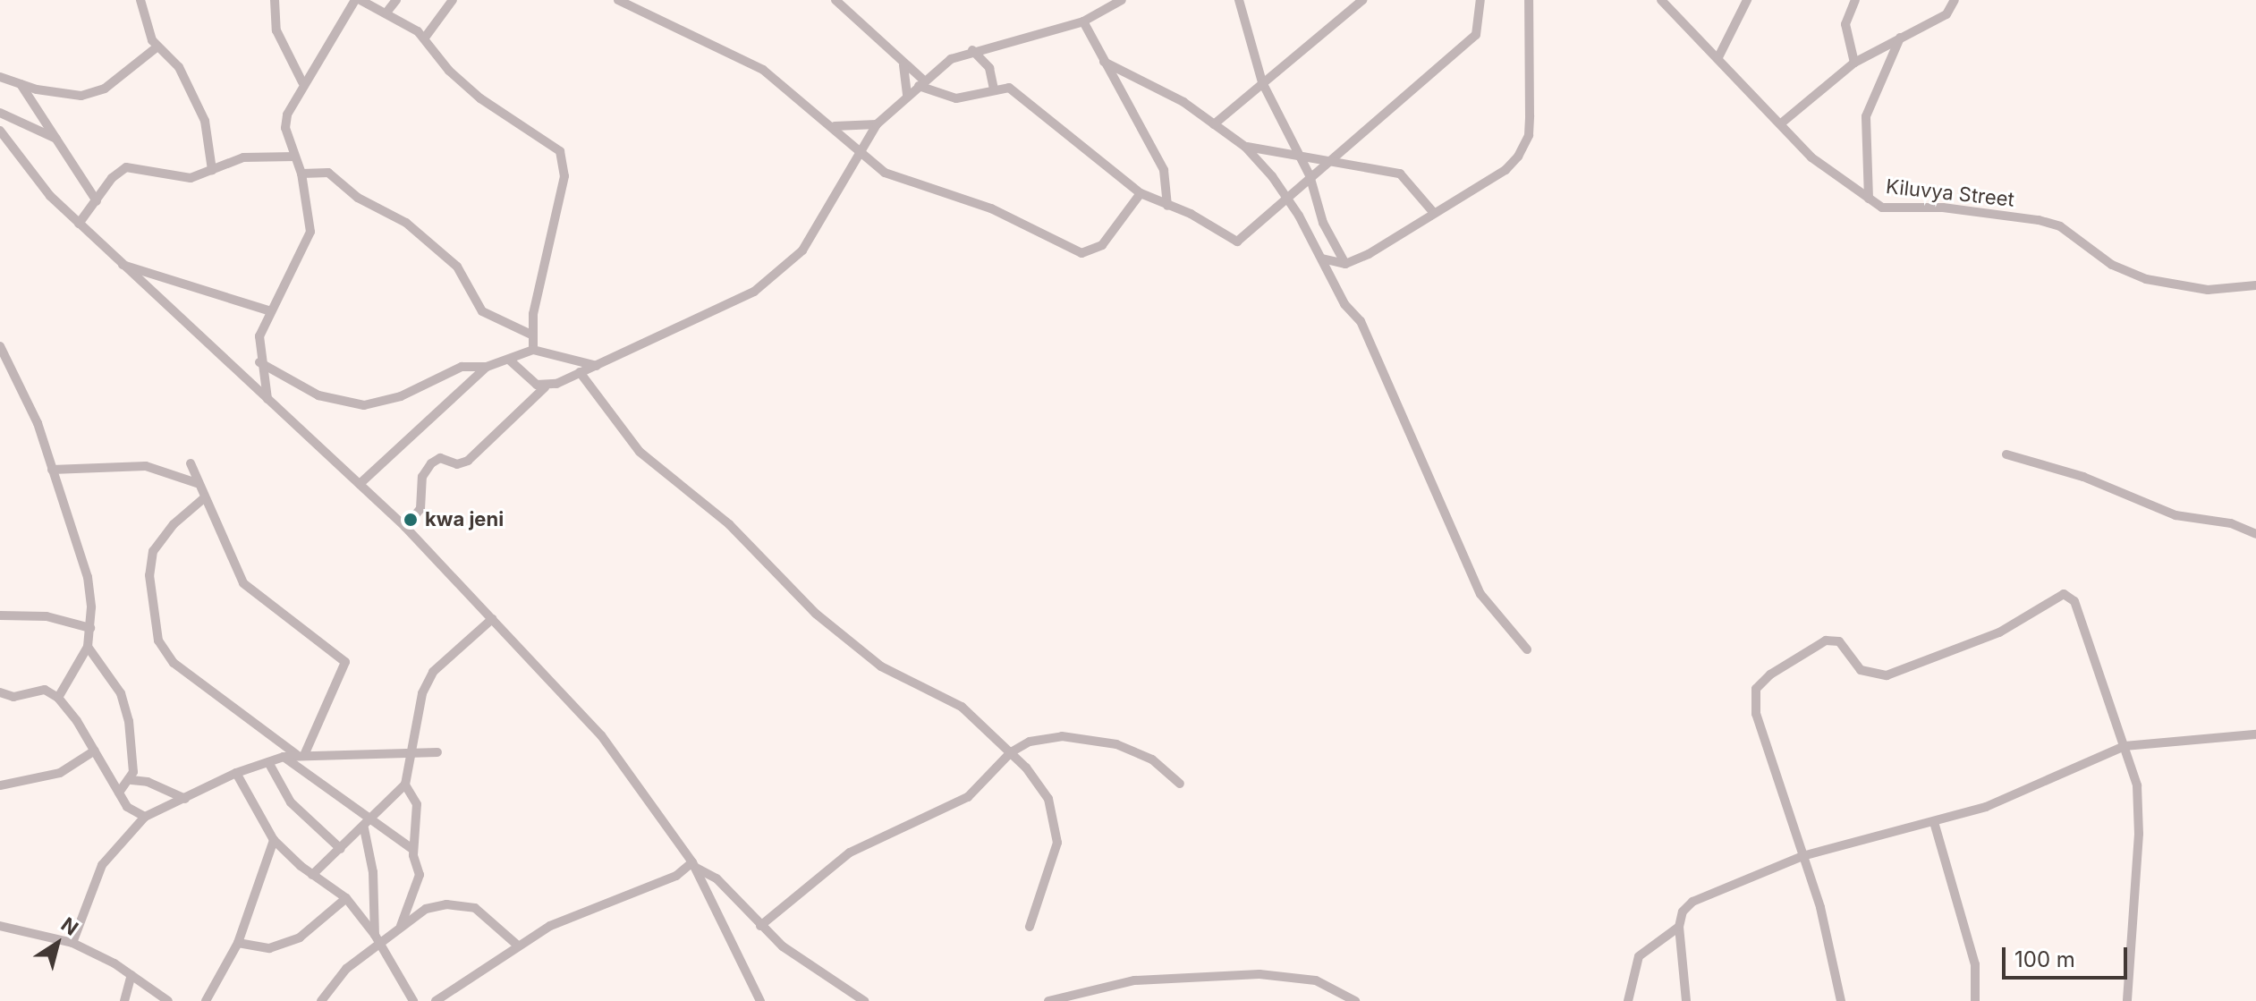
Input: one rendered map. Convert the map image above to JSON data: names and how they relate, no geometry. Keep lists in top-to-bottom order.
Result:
{
  "streets": {
    "street": ["Kiluvya Street"]
  },
  "places": ["kwa jeni"],
  "scale_bar": "100 m",
  "north": "top right"
}
